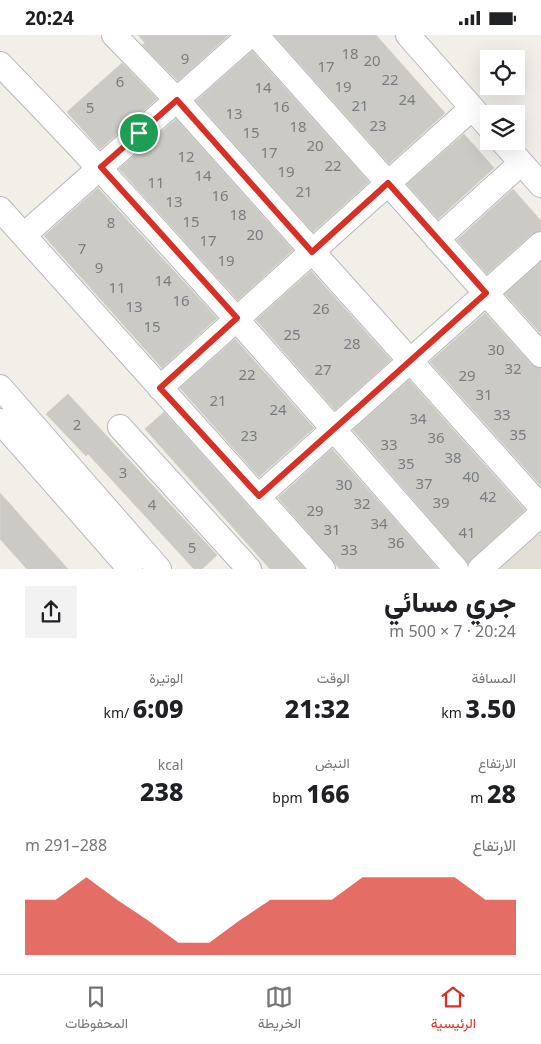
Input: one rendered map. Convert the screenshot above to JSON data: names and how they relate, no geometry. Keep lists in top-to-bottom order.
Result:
{
  "house_numbers": [
    "18",
    "9",
    "20",
    "17",
    "22",
    "6",
    "19",
    "14",
    "24",
    "21",
    "16",
    "5",
    "13",
    "23",
    "18",
    "15",
    "20",
    "17",
    "12",
    "22",
    "19",
    "14",
    "11",
    "21",
    "16",
    "13",
    "18",
    "15",
    "8",
    "20",
    "17",
    "7",
    "19",
    "9",
    "14",
    "11",
    "16",
    "13",
    "26",
    "15",
    "25",
    "28",
    "30",
    "32",
    "27",
    "22",
    "29",
    "31",
    "21",
    "24",
    "33",
    "34",
    "2",
    "35",
    "23",
    "36",
    "33",
    "38",
    "35",
    "3",
    "40",
    "37",
    "30",
    "42",
    "39",
    "32",
    "4",
    "29",
    "34",
    "31",
    "41",
    "36",
    "5",
    "33"
  ],
  "page": {
    "status": "20:24",
    "heading": ["جري مسائي", "20:24 · 7 × 500 m"],
    "stats": [
      ["المسافة", "3.50 km"],
      ["الوقت", "21:32"],
      ["الوتيرة", "6:09 /km"],
      ["الارتفاع", "28 m"],
      ["النبض", "166 bpm"],
      ["kcal", "238"]
    ],
    "chart": ["الارتفاع", "288–291 m"],
    "tabs": ["الرئيسية", "الخريطة", "المحفوظات"]
  }
}
